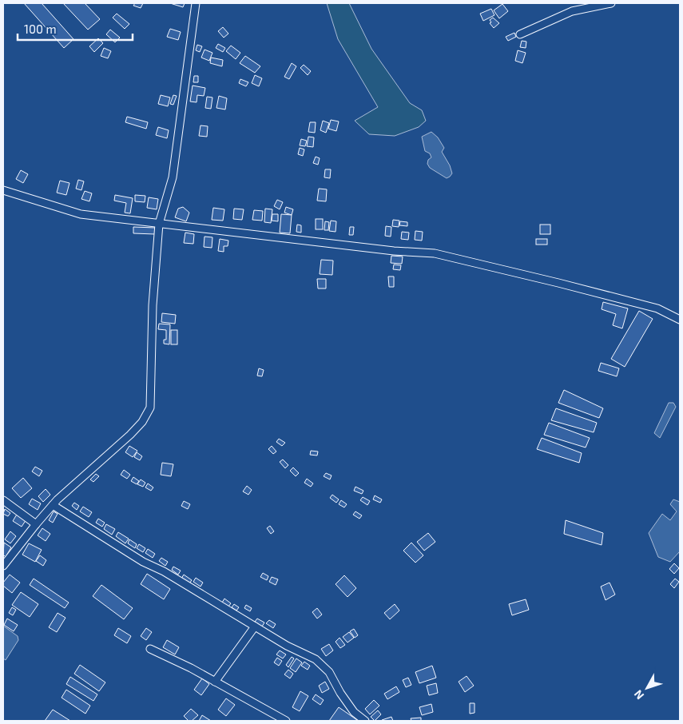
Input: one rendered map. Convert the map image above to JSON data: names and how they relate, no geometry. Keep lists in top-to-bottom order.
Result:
{
  "scale_bar": "100 m",
  "north": "bottom left"
}
